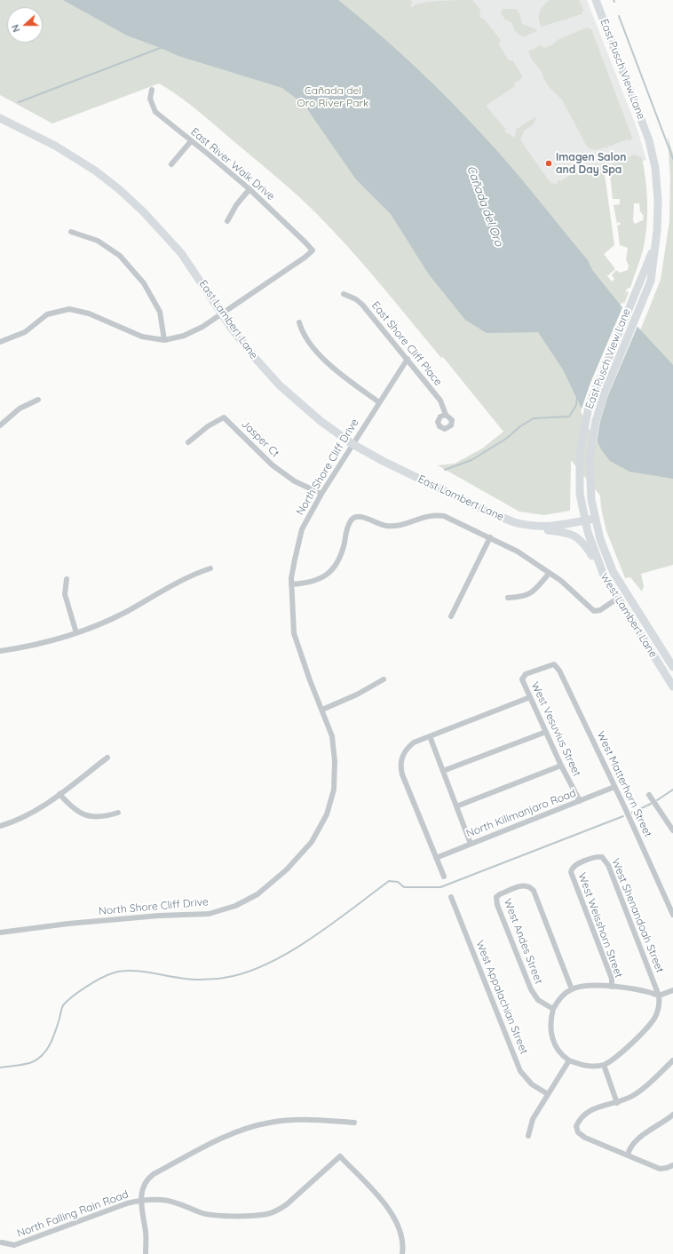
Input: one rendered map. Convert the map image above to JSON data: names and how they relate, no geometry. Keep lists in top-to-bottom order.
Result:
{
  "streets": {
    "main road": ["East Pusch View Lane", "East Lambert Lane", "West Lambert Lane"],
    "street": [
      "East River Walk Drive",
      "East Shore Cliff Place",
      "Jasper Ct",
      "North Shore Cliff Drive",
      "West Vesuvius Street",
      "West Matterhorn Street",
      "North Kilimanjaro Road",
      "West Shenandoah Street",
      "West Weisshorn Street",
      "West Andes Street",
      "West Appalachian Street",
      "North Falling Rain Road"
    ]
  },
  "crossings": [
    ["East Pusch View Lane", "East Lambert Lane"],
    ["East Pusch View Lane", "West Lambert Lane"],
    ["East River Walk Drive", "East Lambert Lane"],
    ["East Lambert Lane", "North Shore Cliff Drive"],
    ["East Lambert Lane", "West Lambert Lane"],
    ["East Shore Cliff Place", "North Shore Cliff Drive"],
    ["Jasper Ct", "North Shore Cliff Drive"],
    ["West Vesuvius Street", "West Matterhorn Street"],
    ["West Vesuvius Street", "North Kilimanjaro Road"],
    ["West Matterhorn Street", "North Kilimanjaro Road"],
    ["West Shenandoah Street", "West Weisshorn Street"],
    ["West Shenandoah Street", "West Andes Street"],
    ["West Weisshorn Street", "West Andes Street"]
  ],
  "water": ["Cañada del Oro"],
  "parks": ["Cañada del Oro River Park"],
  "places": ["Imagen Salon and Day Spa"],
  "north": "left"
}
